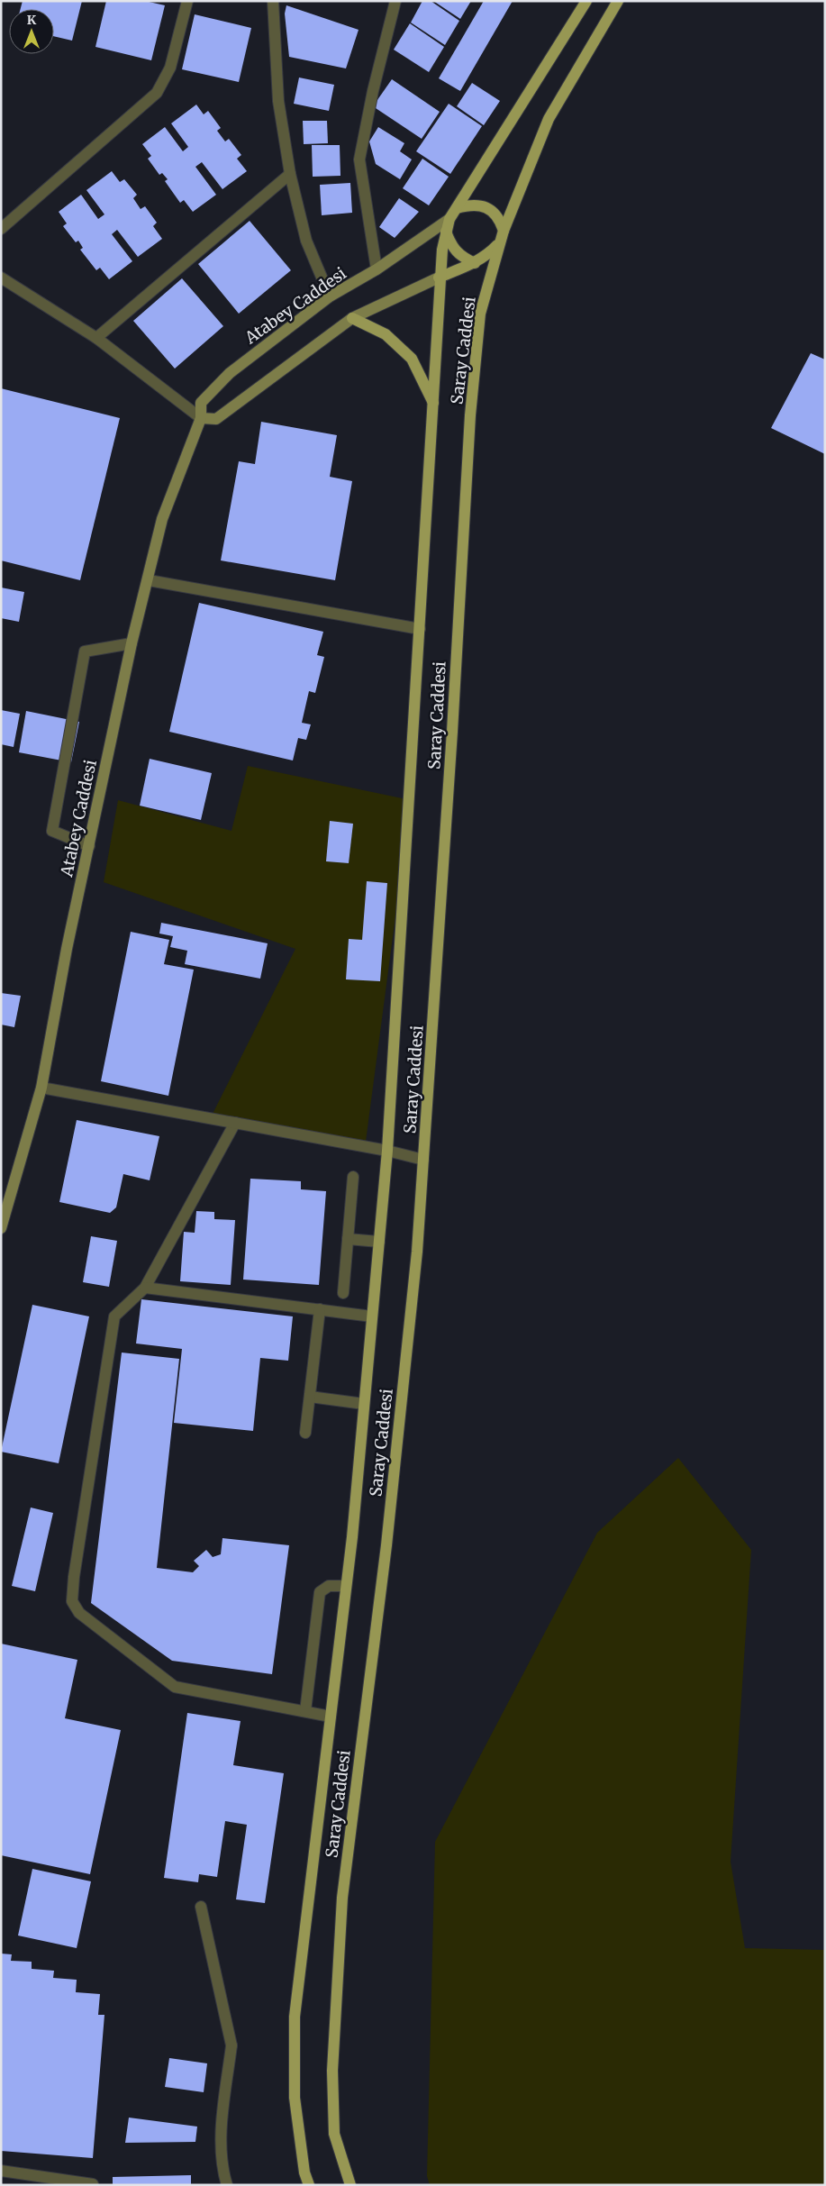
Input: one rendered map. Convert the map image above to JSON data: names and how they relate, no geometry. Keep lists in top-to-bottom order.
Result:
{
  "streets": {
    "main road": ["Atabey Caddesi", "Saray Caddesi"]
  },
  "crossings": [
    ["Atabey Caddesi", "Saray Caddesi"]
  ],
  "north": "top"
}
